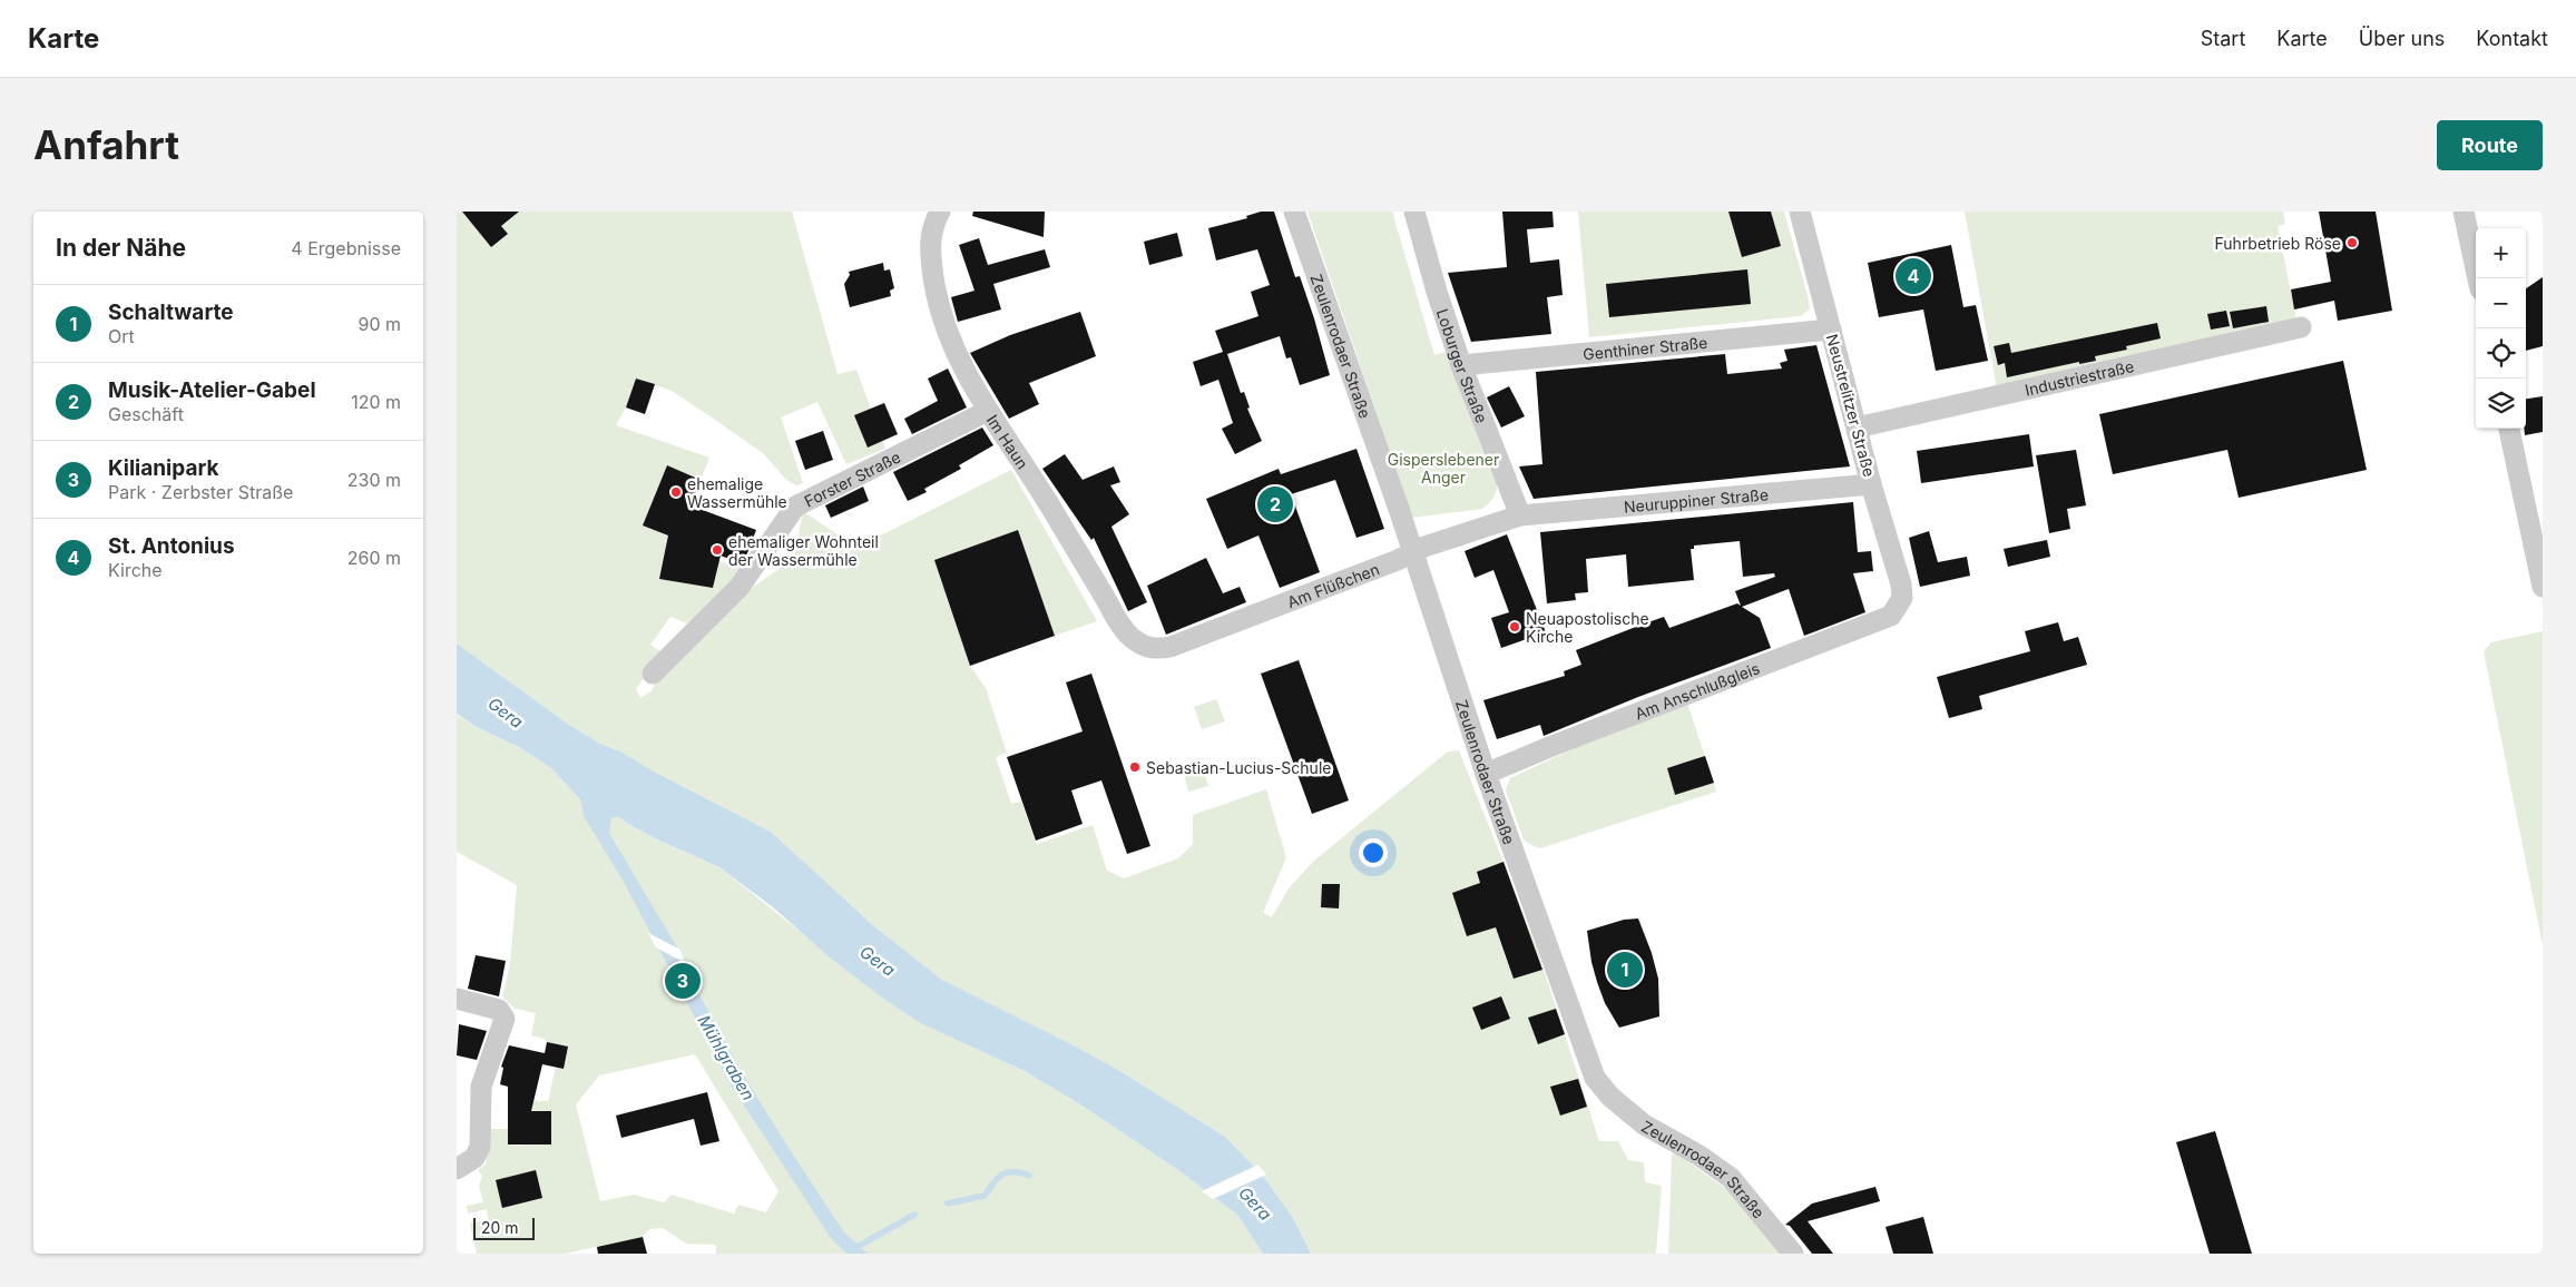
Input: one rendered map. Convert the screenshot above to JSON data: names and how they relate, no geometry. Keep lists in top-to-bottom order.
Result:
{
  "streets": {
    "street": [
      "Zeulenrodaer Straße",
      "Genthiner Straße",
      "Loburger Straße",
      "Industriestraße",
      "Neustrelitzer Straße",
      "Im Haun",
      "Forster Straße",
      "Neuruppiner Straße",
      "Am Flüßchen",
      "Am Anschlußgleis"
    ]
  },
  "crossings": [
    ["Zeulenrodaer Straße", "Am Flüßchen"],
    ["Zeulenrodaer Straße", "Am Anschlußgleis"],
    ["Genthiner Straße", "Loburger Straße"],
    ["Genthiner Straße", "Neustrelitzer Straße"],
    ["Loburger Straße", "Neuruppiner Straße"],
    ["Loburger Straße", "Am Flüßchen"],
    ["Industriestraße", "Neustrelitzer Straße"],
    ["Neustrelitzer Straße", "Neuruppiner Straße"],
    ["Neustrelitzer Straße", "Am Anschlußgleis"],
    ["Im Haun", "Forster Straße"],
    ["Im Haun", "Am Flüßchen"],
    ["Neuruppiner Straße", "Am Flüßchen"]
  ],
  "water": ["Gera", "Mühlgraben"],
  "parks": ["Gisperslebener Anger"],
  "places": [
    "Fuhrbetrieb Röse",
    "ehemalige Wassermühle",
    "ehemaliger Wohnteil der Wassermühle",
    "Neuapostolische Kirche",
    "Sebastian-Lucius-Schule"
  ],
  "scale_bar": "20 m",
  "page": {
    "header": "Karte",
    "nav": [
      "Start",
      "Karte",
      "Über uns",
      "Kontakt"
    ],
    "buttons": "Route",
    "title": "Anfahrt",
    "heading": ["In der Nähe", "4 Ergebnisse"],
    "map_buttons": ["+", "−"],
    "pins": [
      "4",
      "2",
      "1",
      "3"
    ],
    "list": [
      {
        "mark": "1",
        "name": "Schaltwarte",
        "note": "Ort",
        "value": "90 m"
      },
      {
        "mark": "2",
        "name": "Musik-Atelier-Gabel",
        "note": "Geschäft",
        "value": "120 m"
      },
      {
        "mark": "3",
        "name": "Kilianipark",
        "note": "Park · Zerbster Straße",
        "value": "230 m"
      },
      {
        "mark": "4",
        "name": "St. Antonius",
        "note": "Kirche",
        "value": "260 m"
      }
    ],
    "scale": "20 m"
  }
}
